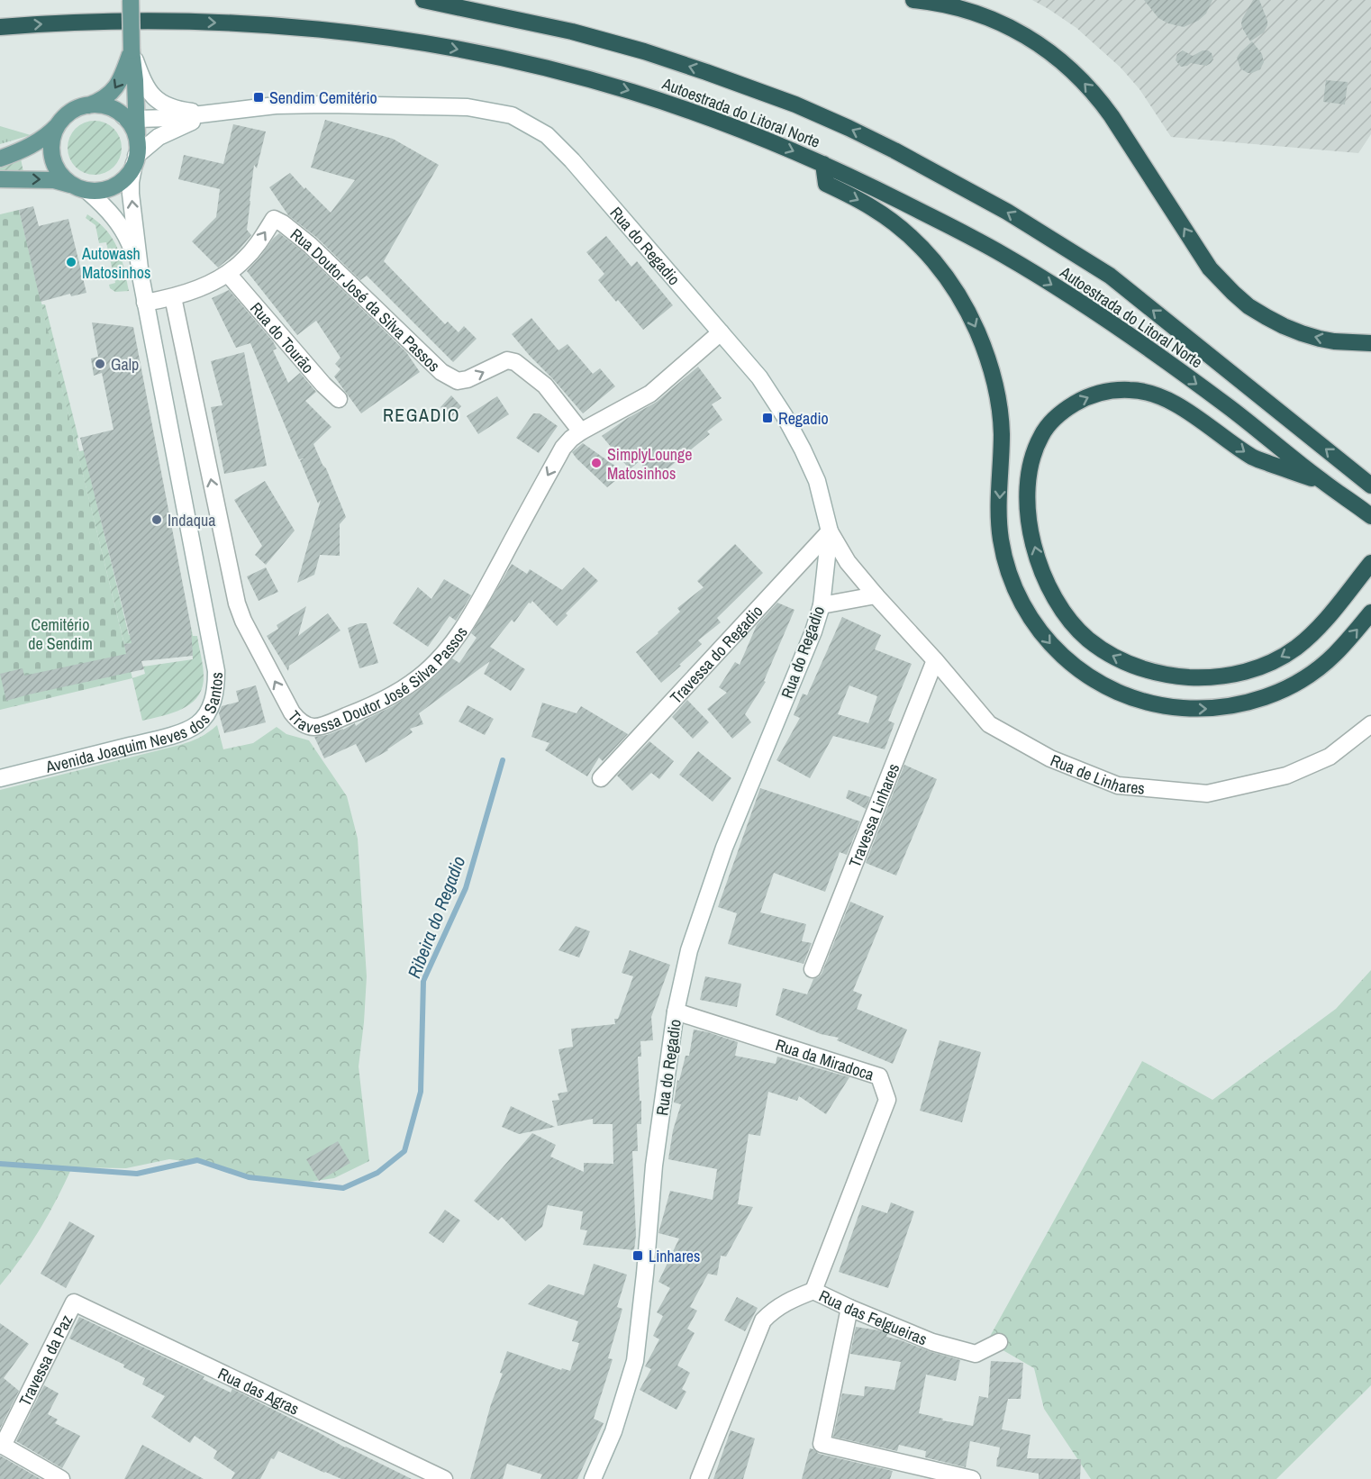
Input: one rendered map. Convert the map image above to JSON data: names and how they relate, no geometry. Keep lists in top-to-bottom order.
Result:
{
  "streets": {
    "highway": ["Autoestrada do Litoral Norte"],
    "street": [
      "Rua do Regadio",
      "Rua Doutor José da Silva Passos",
      "Rua do Tourão",
      "Travessa do Regadio",
      "Travessa Doutor José Silva Passos",
      "Avenida Joaquim Neves dos Santos",
      "Rua de Linhares",
      "Travessa Linhares",
      "Rua da Miradoca",
      "Rua das Felgueiras",
      "Travessa da Paz",
      "Rua das Agras"
    ]
  },
  "crossings": [
    ["Rua do Regadio", "Travessa do Regadio"],
    ["Rua do Regadio", "Travessa Doutor José Silva Passos"],
    ["Rua do Regadio", "Avenida Joaquim Neves dos Santos"],
    ["Rua do Regadio", "Rua de Linhares"],
    ["Rua do Regadio", "Rua da Miradoca"],
    ["Rua Doutor José da Silva Passos", "Rua do Tourão"],
    ["Rua Doutor José da Silva Passos", "Travessa Doutor José Silva Passos"],
    ["Rua Doutor José da Silva Passos", "Avenida Joaquim Neves dos Santos"],
    ["Travessa do Regadio", "Rua de Linhares"],
    ["Rua de Linhares", "Travessa Linhares"],
    ["Rua da Miradoca", "Rua das Felgueiras"],
    ["Travessa da Paz", "Rua das Agras"]
  ],
  "one_way": ["Rua Doutor José da Silva Passos"],
  "districts": ["REGADIO"],
  "water": ["Ribeira do Regadio"],
  "parks": ["Cemitério de Sendim"],
  "places": {
    "transit": ["Sendim Cemitério", "Regadio", "Linhares"],
    "other": [
      "Autowash Matosinhos",
      "Galp",
      "SimplyLounge Matosinhos",
      "Indaqua"
    ]
  }
}
